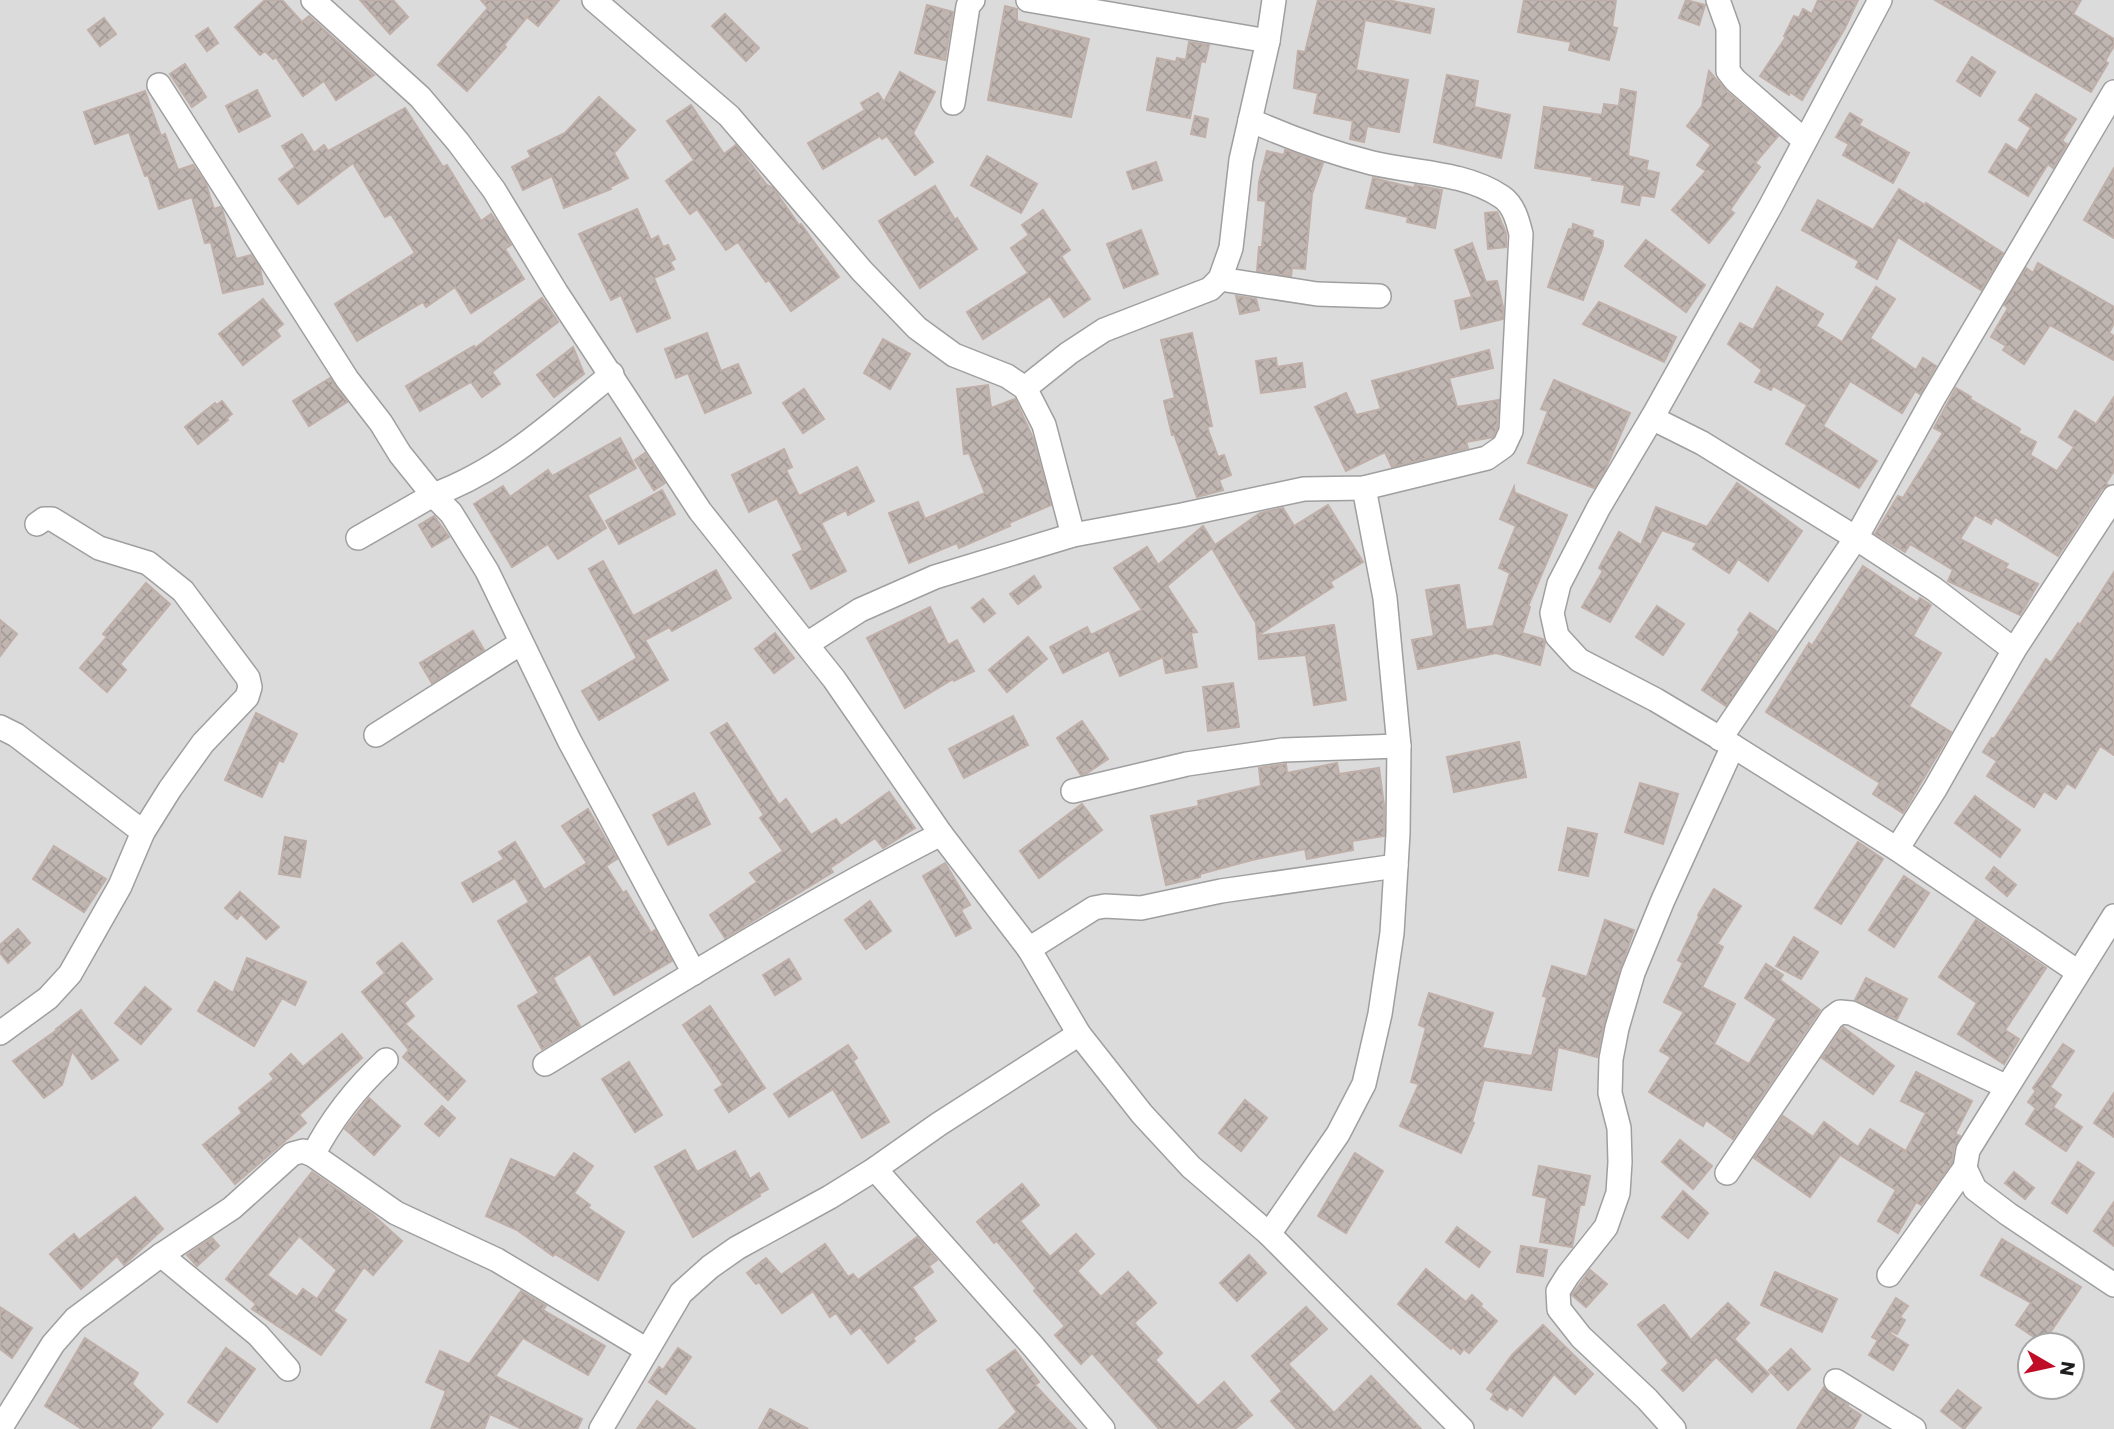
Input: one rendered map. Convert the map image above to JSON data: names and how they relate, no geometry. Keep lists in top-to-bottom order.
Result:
{
  "north": "right"
}
